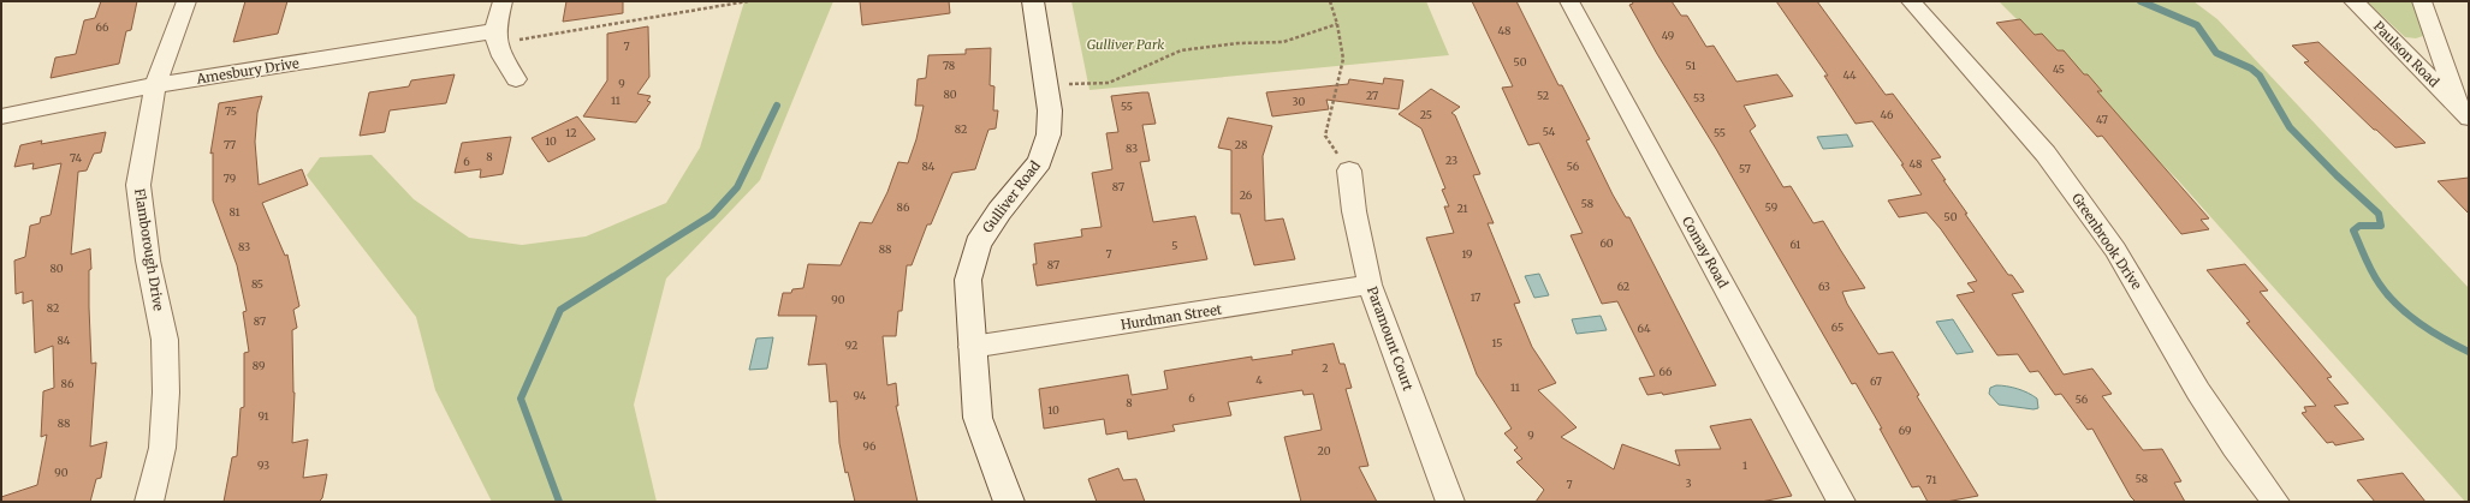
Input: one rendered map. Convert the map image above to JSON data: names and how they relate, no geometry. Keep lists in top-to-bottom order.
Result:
{
  "streets": {
    "street": [
      "Paulson Road",
      "Amesbury Drive",
      "Gulliver Road",
      "Greenbrook Drive",
      "Flamborough Drive",
      "Comay Road",
      "Hurdman Street",
      "Paramount Court"
    ]
  },
  "crossings": [
    ["Amesbury Drive", "Flamborough Drive"],
    ["Gulliver Road", "Hurdman Street"],
    ["Hurdman Street", "Paramount Court"]
  ],
  "parks": ["Gulliver Park"],
  "house_numbers": [
    "66",
    "48",
    "49",
    "7",
    "50",
    "78",
    "51",
    "45",
    "44",
    "9",
    "80",
    "27",
    "52",
    "53",
    "11",
    "30",
    "55",
    "75",
    "25",
    "46",
    "47",
    "82",
    "54",
    "12",
    "55",
    "10",
    "77",
    "28",
    "83",
    "8",
    "74",
    "23",
    "6",
    "48",
    "84",
    "56",
    "57",
    "79",
    "87",
    "26",
    "58",
    "86",
    "59",
    "21",
    "81",
    "50",
    "60",
    "61",
    "5",
    "83",
    "88",
    "7",
    "19",
    "87",
    "80",
    "85",
    "62",
    "63",
    "17",
    "90",
    "82",
    "87",
    "65",
    "64",
    "84",
    "15",
    "92",
    "89",
    "2",
    "66",
    "4",
    "67",
    "86",
    "11",
    "94",
    "6",
    "56",
    "8",
    "10",
    "91",
    "88",
    "69",
    "9",
    "96",
    "20",
    "93",
    "1",
    "90",
    "58",
    "71",
    "3",
    "7"
  ]
}
